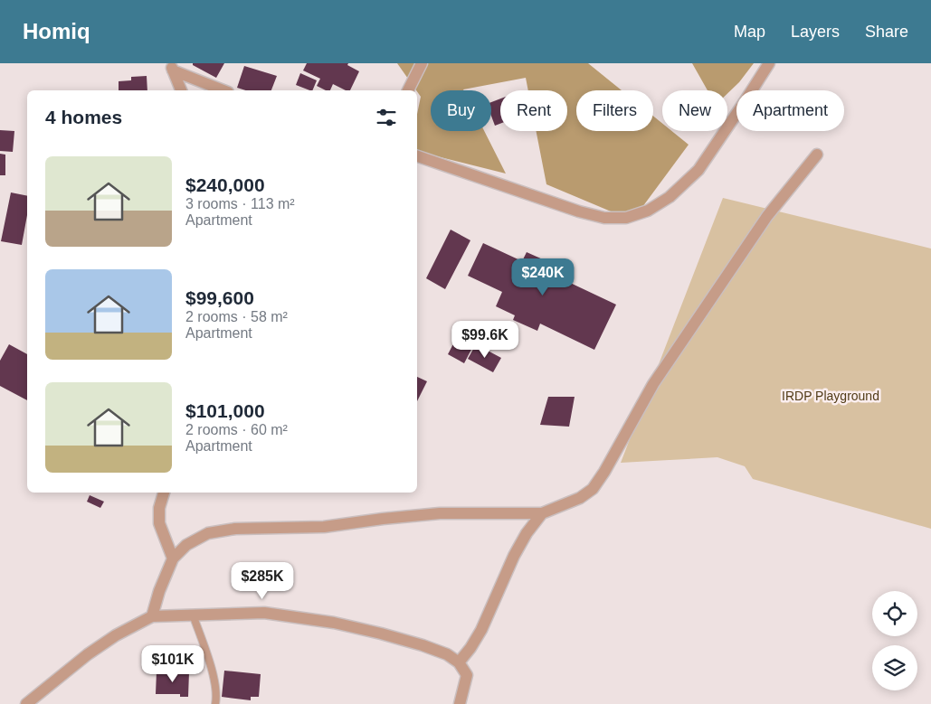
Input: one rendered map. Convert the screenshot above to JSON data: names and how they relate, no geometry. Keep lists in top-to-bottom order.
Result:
{
  "parks": ["IRDP Playground"],
  "page": {
    "header": "Homiq",
    "nav": ["Map", "Layers", "Share"],
    "chip": [
      "Buy",
      "Rent",
      "Filters",
      "New",
      "Apartment"
    ],
    "heading": "4 homes",
    "list": [
      {
        "name": "$240,000",
        "note": "3 rooms · 113 m² · Apartment"
      },
      {
        "name": "$99,600",
        "note": "2 rooms · 58 m² · Apartment"
      },
      {
        "name": "$101,000",
        "note": "2 rooms · 60 m² · Apartment"
      }
    ],
    "price": [
      "$240K",
      "$99.6K",
      "$285K",
      "$101K"
    ]
  }
}
